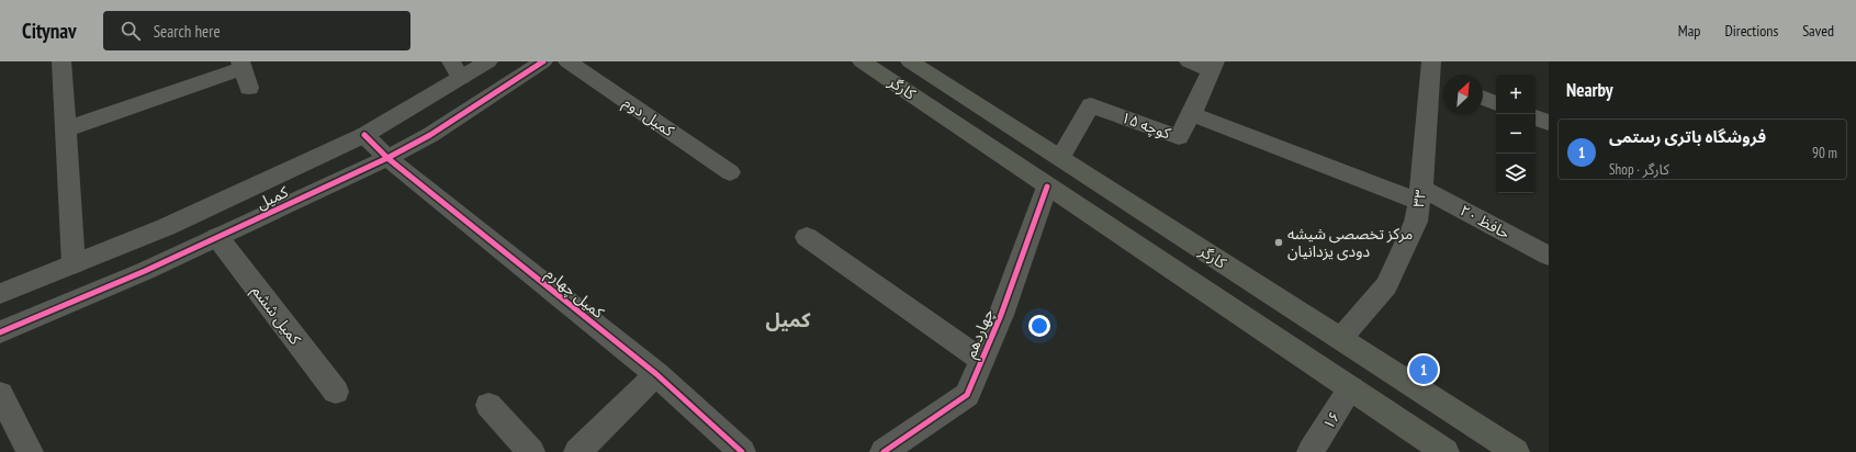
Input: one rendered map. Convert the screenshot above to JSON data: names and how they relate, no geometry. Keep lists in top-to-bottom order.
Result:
{
  "streets": {
    "main road": ["کارگر"],
    "street": [
      "کمیل دوم",
      "کوچه ۱۵",
      "کمیل",
      "۳۳",
      "حافظ ۲۰",
      "کمیل چهارم",
      "کمیل ششم",
      "چهاردهم",
      "۱۶"
    ]
  },
  "crossings": [
    ["کارگر", "کوچه ۱۵"],
    ["کارگر", "۳۳"],
    ["کارگر", "چهاردهم"],
    ["کارگر", "۱۶"],
    ["کوچه ۱۵", "حافظ ۲۰"],
    ["کمیل", "کمیل چهارم"],
    ["کمیل", "کمیل ششم"],
    ["۳۳", "حافظ ۲۰"]
  ],
  "districts": ["کمیل"],
  "places": ["مرکز تخصصی شیشه دودی یزدانیان"],
  "north": "top right",
  "page": {
    "header": "Citynav",
    "search": "Search here",
    "nav": ["Map", "Directions", "Saved"],
    "heading": "Nearby",
    "map_buttons": ["+", "−"],
    "list": [
      {
        "mark": "1",
        "name": "فروشگاه باتری رستمی",
        "note": "Shop · کارگر",
        "value": "90 m"
      }
    ],
    "pins": "1"
  }
}
